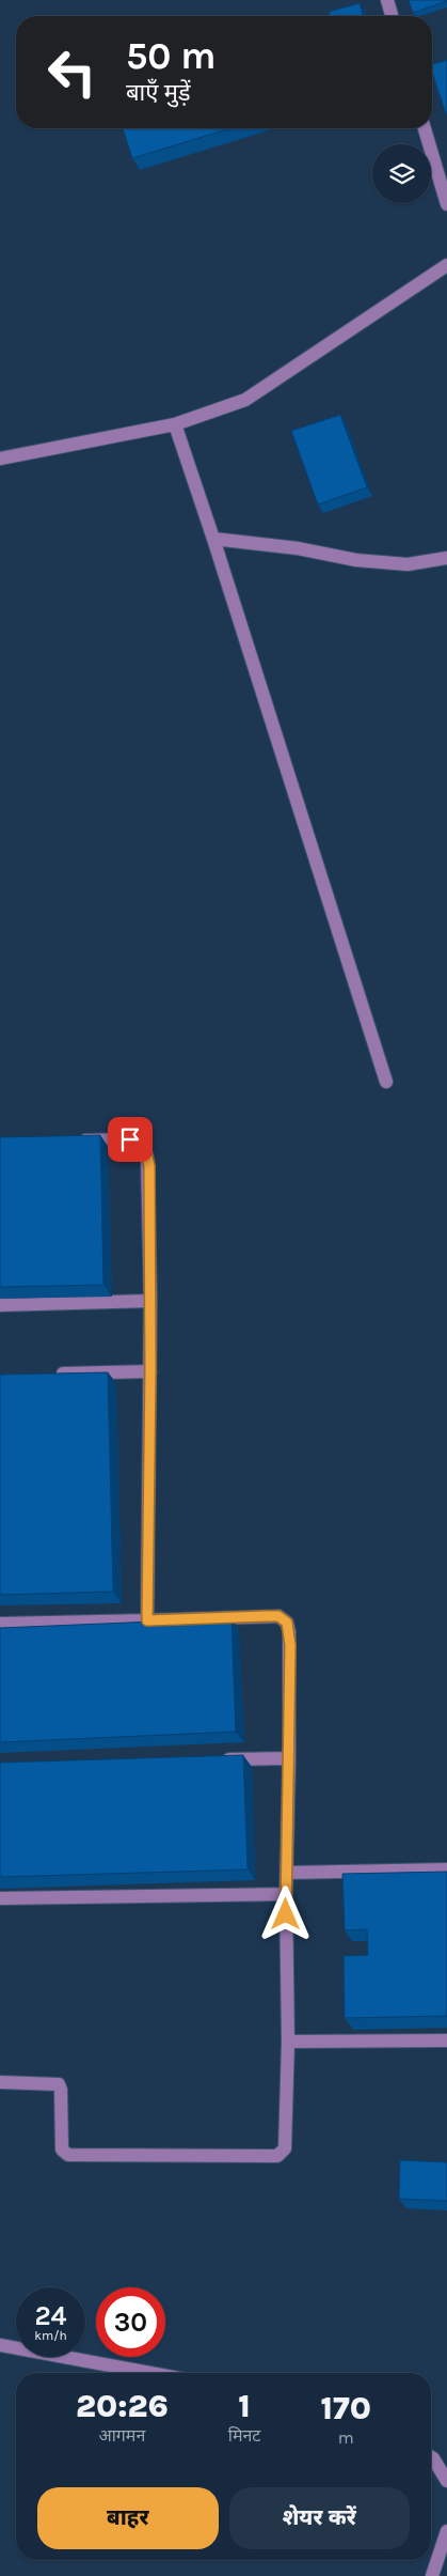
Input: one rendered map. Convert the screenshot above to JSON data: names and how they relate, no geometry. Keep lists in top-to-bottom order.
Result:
{
  "page": {
    "turn": ["50 m", "बाएँ मुड़ें"],
    "speed": "24 km/h",
    "limit": "30",
    "eta": [
      "20:26",
      "आगमन",
      "1",
      "मिनट",
      "170",
      "m"
    ],
    "buttons": ["बाहर", "शेयर करें"]
  }
}
